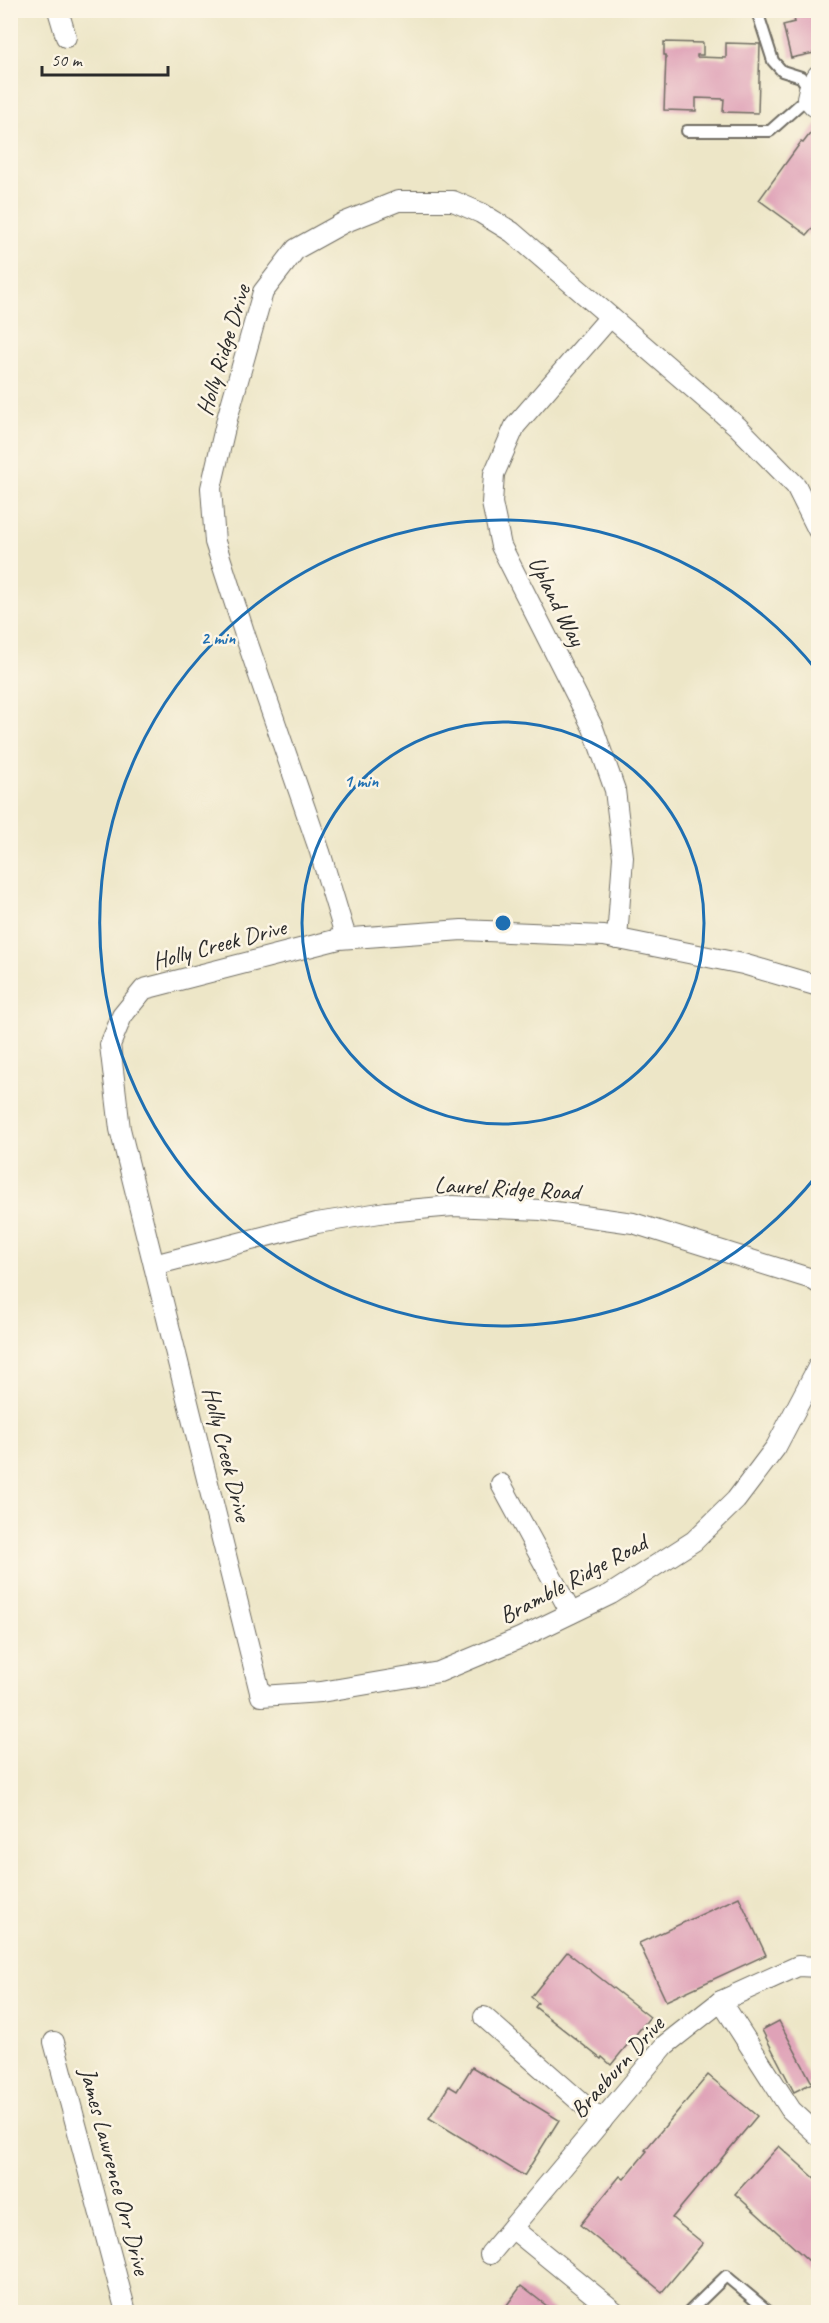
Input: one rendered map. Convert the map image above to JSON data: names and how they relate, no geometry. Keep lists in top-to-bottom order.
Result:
{
  "streets": {
    "street": [
      "Holly Ridge Drive",
      "Upland Way",
      "Holly Creek Drive",
      "Laurel Ridge Road",
      "Bramble Ridge Road",
      "Braeburn Drive",
      "James Lawrence Orr Drive"
    ]
  },
  "crossings": [
    ["Holly Ridge Drive", "Upland Way"],
    ["Holly Ridge Drive", "Holly Creek Drive"],
    ["Upland Way", "Holly Creek Drive"],
    ["Holly Creek Drive", "Laurel Ridge Road"],
    ["Holly Creek Drive", "Bramble Ridge Road"]
  ],
  "scale_bar": "50 m",
  "rings": ["2 min", "1 min"]
}
